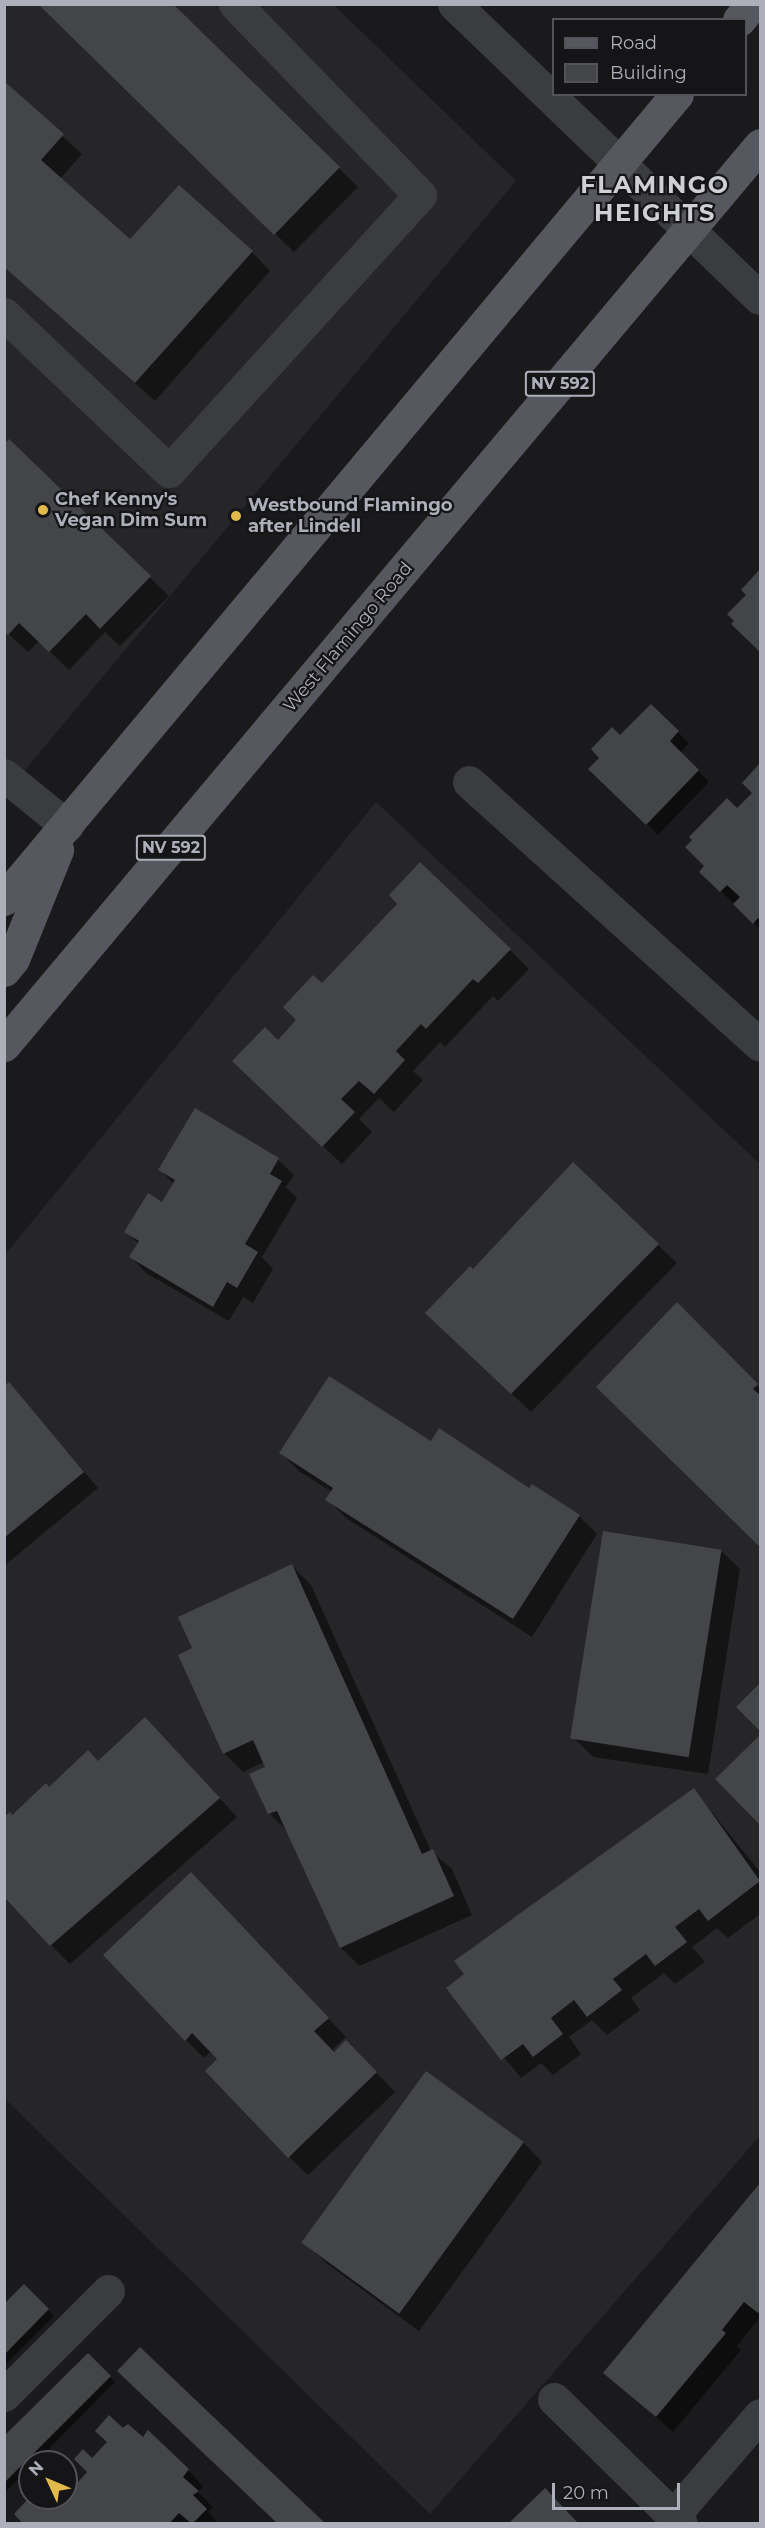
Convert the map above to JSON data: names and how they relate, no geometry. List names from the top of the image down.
{
  "streets": {
    "main road": ["NV 592", "West Flamingo Road"]
  },
  "districts": ["FLAMINGO HEIGHTS"],
  "places": ["Chef Kenny's Vegan Dim Sum", "Westbound Flamingo after Lindell"],
  "legend": ["Road", "Building"],
  "scale_bar": "20 m",
  "north": "top left"
}
